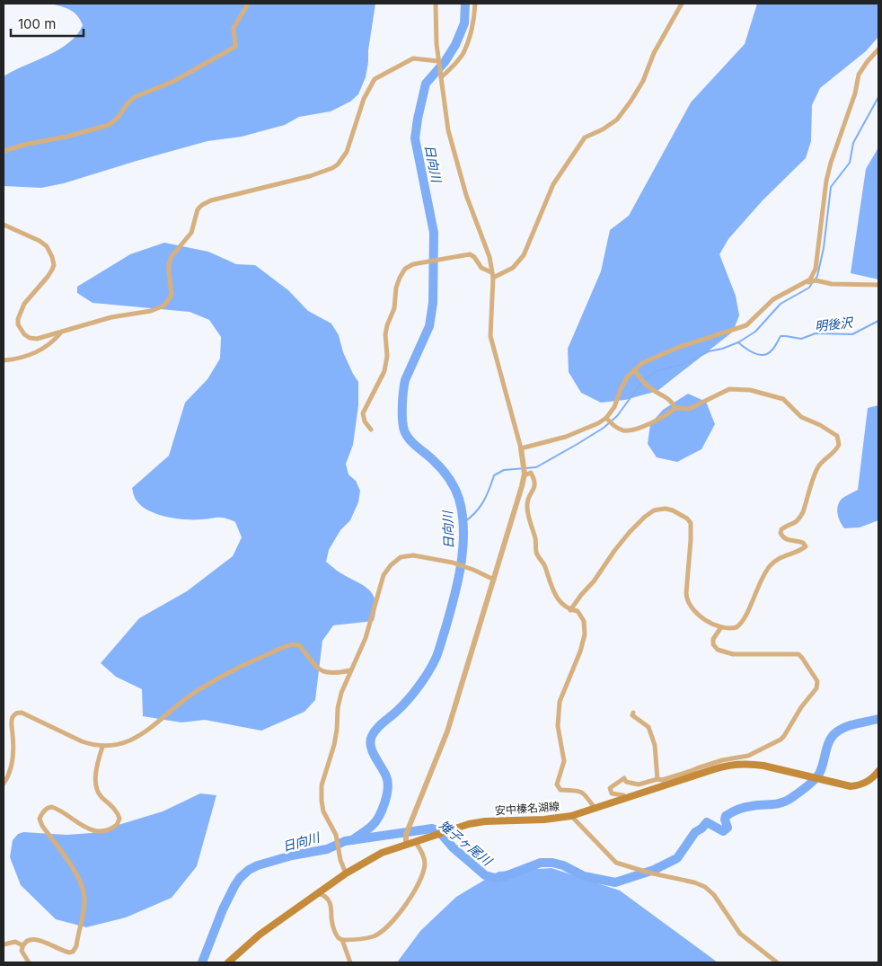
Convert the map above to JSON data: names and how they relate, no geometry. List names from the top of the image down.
{
  "streets": {
    "main road": ["安中榛名湖線"]
  },
  "water": ["日向川", "明後沢", "雉子ヶ尾川"],
  "scale_bar": "100 m"
}
